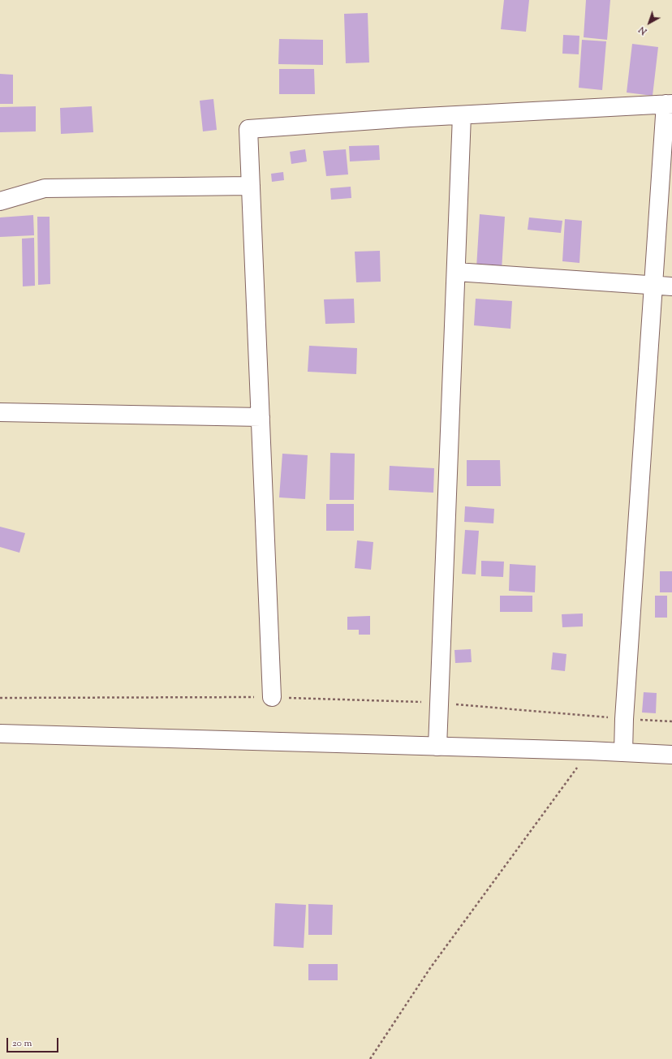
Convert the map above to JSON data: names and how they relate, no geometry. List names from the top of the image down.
{
  "scale_bar": "20 m",
  "north": "bottom left"
}
